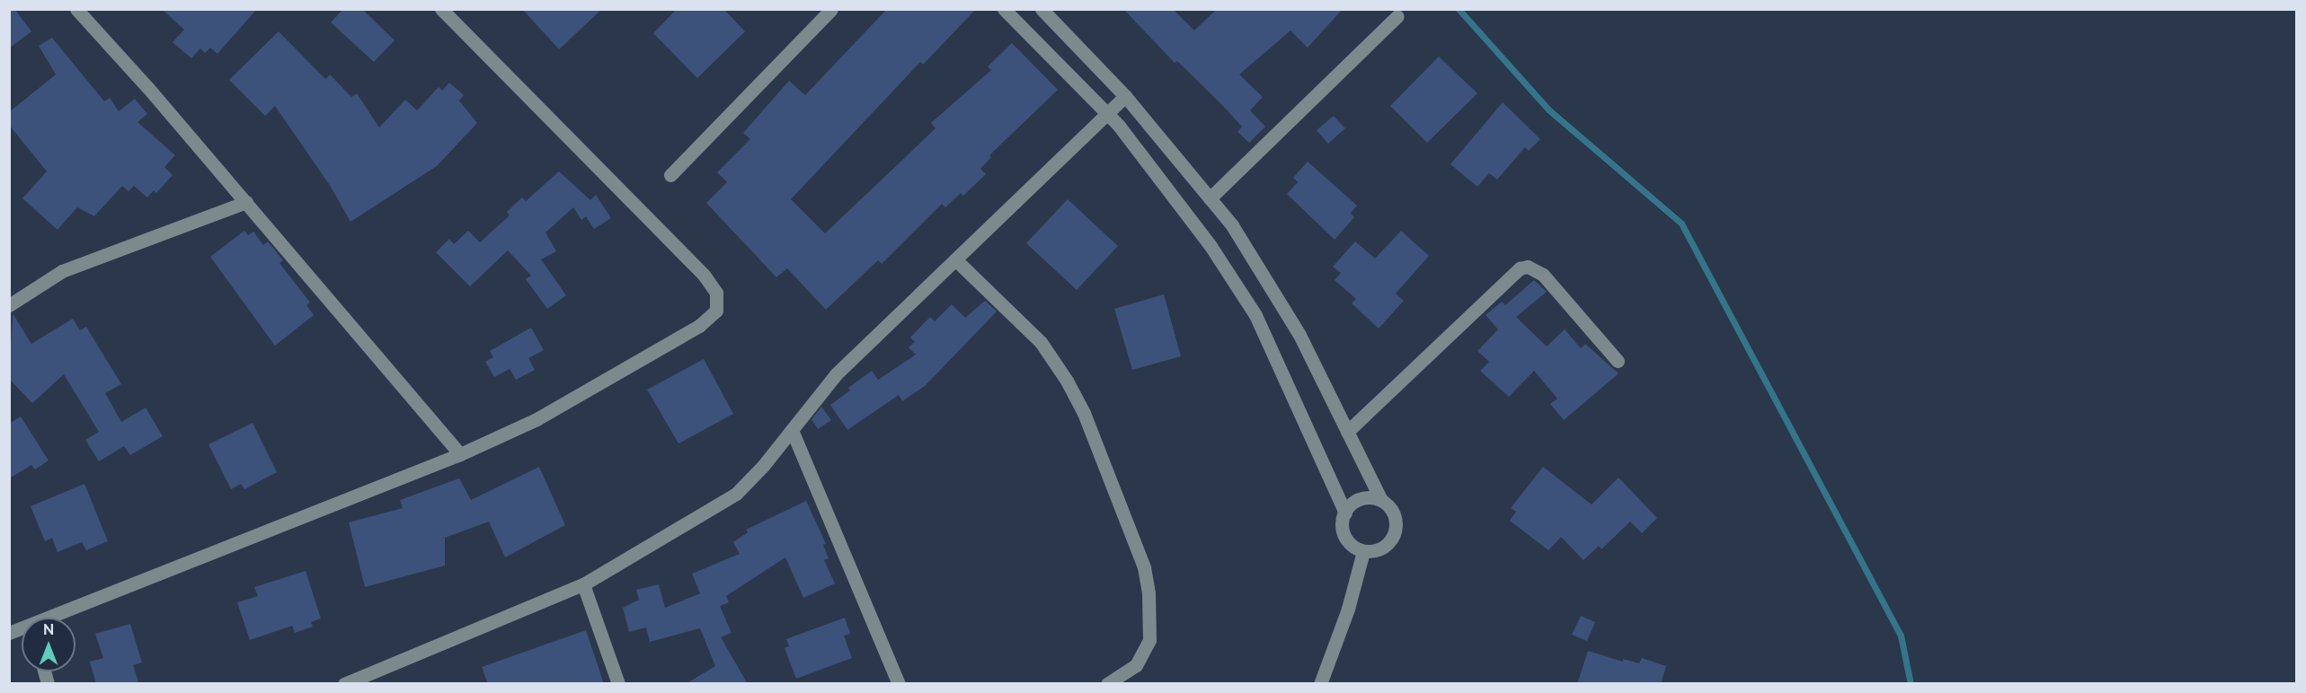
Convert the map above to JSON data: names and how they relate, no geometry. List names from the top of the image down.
{
  "north": "top"
}
